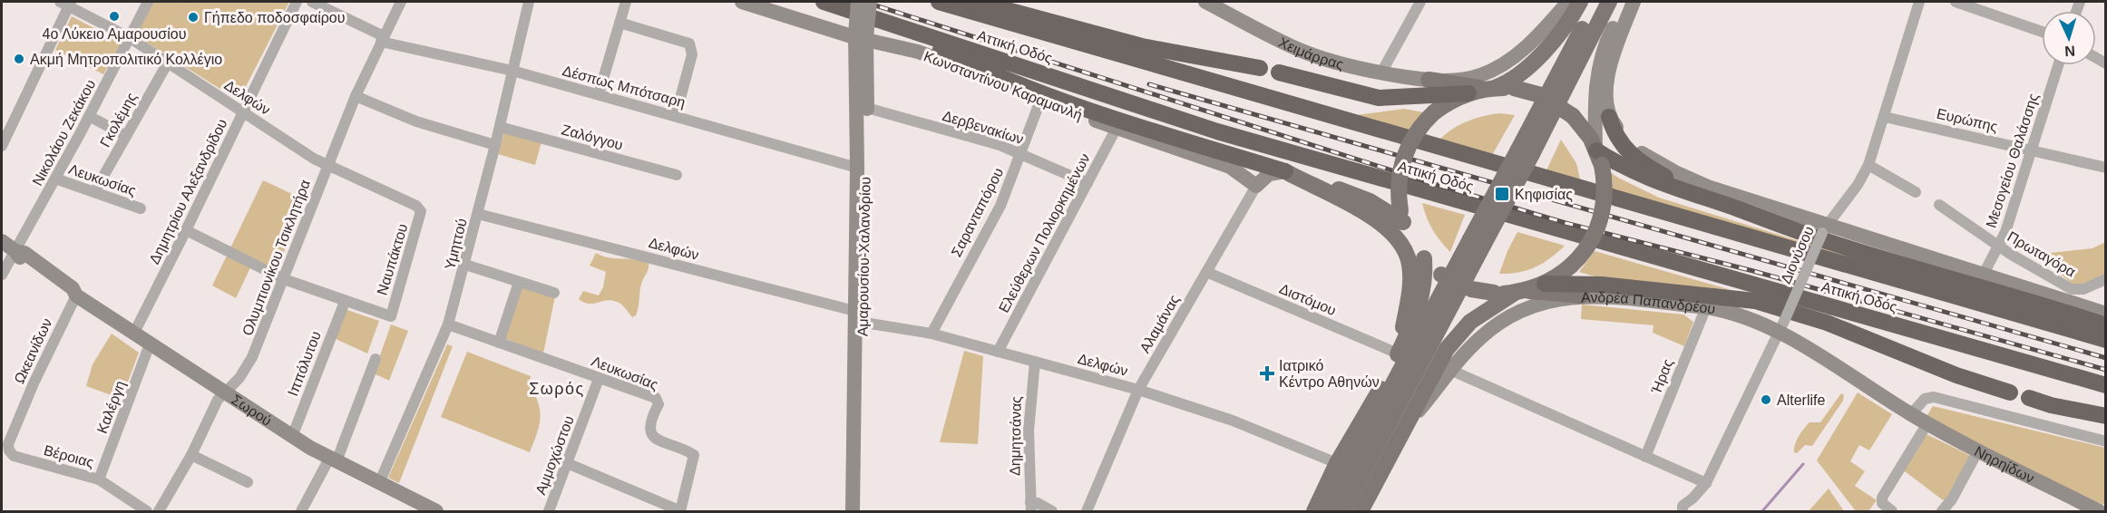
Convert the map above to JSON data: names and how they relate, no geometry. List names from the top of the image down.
{
  "streets": {
    "highway": ["Αττική Οδός"],
    "street": [
      "Χειμάρρας",
      "Κωνσταντίνου Καραμανλή",
      "Δέσπως Μπότσαρη",
      "Δελφών",
      "Γκολέμης",
      "Ευρώπης",
      "Δερβενακίων",
      "Νικολάου Ζεκάκου",
      "Ζαλόγγου",
      "Μεσογείου Θαλάσσης",
      "Λευκωσίας",
      "Δημητρίου Αλεξανδρίδου",
      "Σαρανταπόρου",
      "Ελεύθερων Πολιορκημένων",
      "Υμηττού",
      "Πρωταγόρα",
      "Διονύσου",
      "Αμαρουσίου-Χαλανδρίου",
      "Ολυμπιονίκου Τσικλητήρα",
      "Ναυπάκτου",
      "Διστόμου",
      "Ανδρέα Παπανδρέου",
      "Αλαμάνας",
      "Ωκεανίδων",
      "Ιππόλυτου",
      "Ήρας",
      "Καλέργη",
      "Σωρού",
      "Δημητσάνας",
      "Αμμοχώστου",
      "Βέροιας",
      "Νηρηίδων"
    ]
  },
  "crossings": [
    ["Κωνσταντίνου Καραμανλή", "Σαρανταπόρου"],
    ["Κωνσταντίνου Καραμανλή", "Ελεύθερων Πολιορκημένων"],
    ["Κωνσταντίνου Καραμανλή", "Αμαρουσίου-Χαλανδρίου"],
    ["Κωνσταντίνου Καραμανλή", "Αλαμάνας"],
    ["Δέσπως Μπότσαρη", "Υμηττού"],
    ["Δέσπως Μπότσαρη", "Αμαρουσίου-Χαλανδρίου"],
    ["Δέσπως Μπότσαρη", "Ολυμπιονίκου Τσικλητήρα"],
    ["Δελφών", "Γκολέμης"],
    ["Δελφών", "Νικολάου Ζεκάκου"],
    ["Δελφών", "Δημητρίου Αλεξανδρίδου"],
    ["Δελφών", "Σαρανταπόρου"],
    ["Δελφών", "Ελεύθερων Πολιορκημένων"],
    ["Δελφών", "Υμηττού"],
    ["Δελφών", "Αμαρουσίου-Χαλανδρίου"],
    ["Δελφών", "Ολυμπιονίκου Τσικλητήρα"],
    ["Δελφών", "Ναυπάκτου"],
    ["Δελφών", "Αλαμάνας"],
    ["Δελφών", "Δημητσάνας"],
    ["Γκολέμης", "Λευκωσίας"],
    ["Ευρώπης", "Μεσογείου Θαλάσσης"],
    ["Ευρώπης", "Διονύσου"],
    ["Δερβενακίων", "Σαρανταπόρου"],
    ["Δερβενακίων", "Ελεύθερων Πολιορκημένων"],
    ["Δερβενακίων", "Αμαρουσίου-Χαλανδρίου"],
    ["Νικολάου Ζεκάκου", "Λευκωσίας"],
    ["Νικολάου Ζεκάκου", "Σωρού"],
    ["Ζαλόγγου", "Υμηττού"],
    ["Μεσογείου Θαλάσσης", "Πρωταγόρα"],
    ["Λευκωσίας", "Υμηττού"],
    ["Λευκωσίας", "Αμμοχώστου"],
    ["Δημητρίου Αλεξανδρίδου", "Σωρού"],
    ["Υμηττού", "Σωρού"],
    ["Διονύσου", "Ανδρέα Παπανδρέου"],
    ["Ολυμπιονίκου Τσικλητήρα", "Σωρού"],
    ["Ναυπάκτου", "Ιππόλυτου"],
    ["Διστόμου", "Αλαμάνας"],
    ["Ανδρέα Παπανδρέου", "Ήρας"],
    ["Ανδρέα Παπανδρέου", "Νηρηίδων"],
    ["Ωκεανίδων", "Σωρού"],
    ["Ωκεανίδων", "Βέροιας"],
    ["Ιππόλυτου", "Σωρού"],
    ["Καλέργη", "Σωρού"],
    ["Καλέργη", "Βέροιας"]
  ],
  "districts": ["Σωρός"],
  "places": {
    "other": [
      "4ο Λύκειο Αμαρουσίου",
      "Γήπεδο ποδοσφαίρου",
      "Ακμή Μητροπολιτικό Κολλέγιο",
      "Alterlife"
    ],
    "transit": ["Κηφισίας"],
    "health": ["Ιατρικό Κέντρο Αθηνών"]
  },
  "north": "bottom"
}
